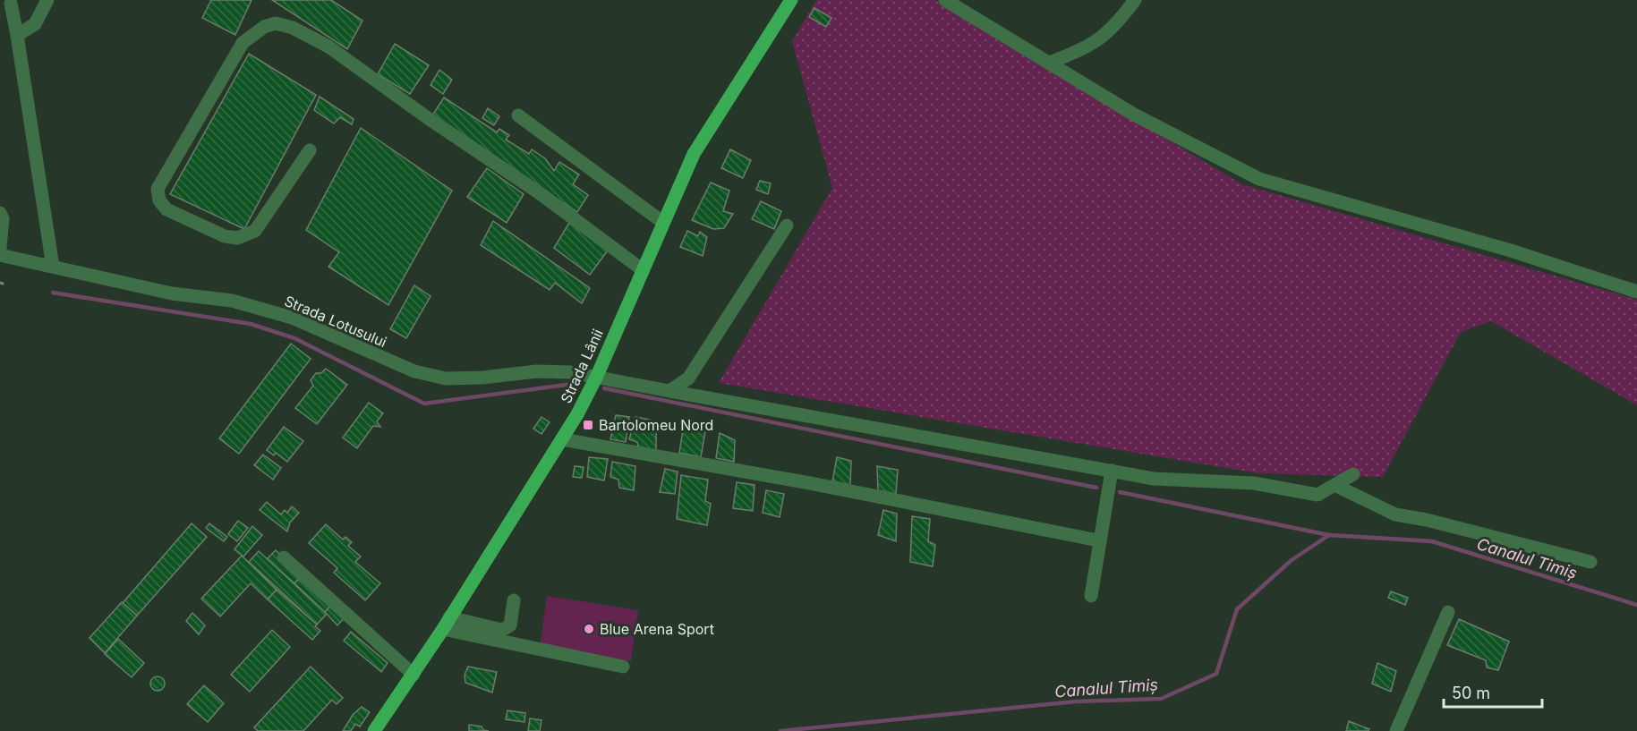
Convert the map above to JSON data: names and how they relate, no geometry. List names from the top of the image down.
{
  "streets": {
    "main road": ["Strada Lânii"],
    "street": ["Strada Lotusului"]
  },
  "crossings": [
    ["Strada Lotusului", "Strada Lânii"]
  ],
  "water": ["Canalul Timiș"],
  "places": {
    "transit": ["Bartolomeu Nord"],
    "other": ["Blue Arena Sport"]
  },
  "scale_bar": "50 m"
}
